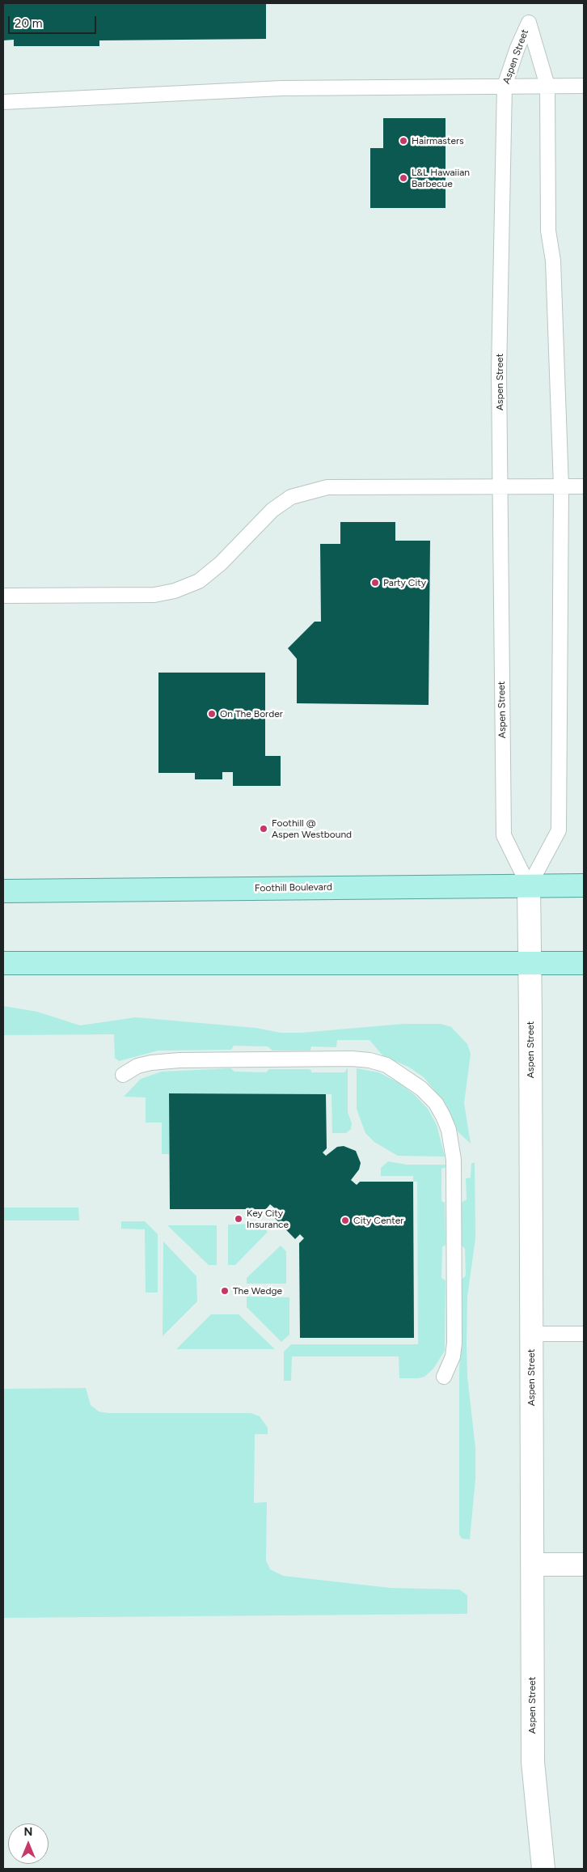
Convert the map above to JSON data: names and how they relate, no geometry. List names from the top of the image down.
{
  "streets": {
    "main road": ["Foothill Boulevard"],
    "street": ["Aspen Street"]
  },
  "crossings": [
    ["Aspen Street", "Foothill Boulevard"]
  ],
  "places": [
    "Hairmasters",
    "L&L Hawaiian Barbecue",
    "Party City",
    "On The Border",
    "Foothill @ Aspen Westbound",
    "Key City Insurance",
    "City Center",
    "The Wedge"
  ],
  "scale_bar": "20 m",
  "north": "top"
}
